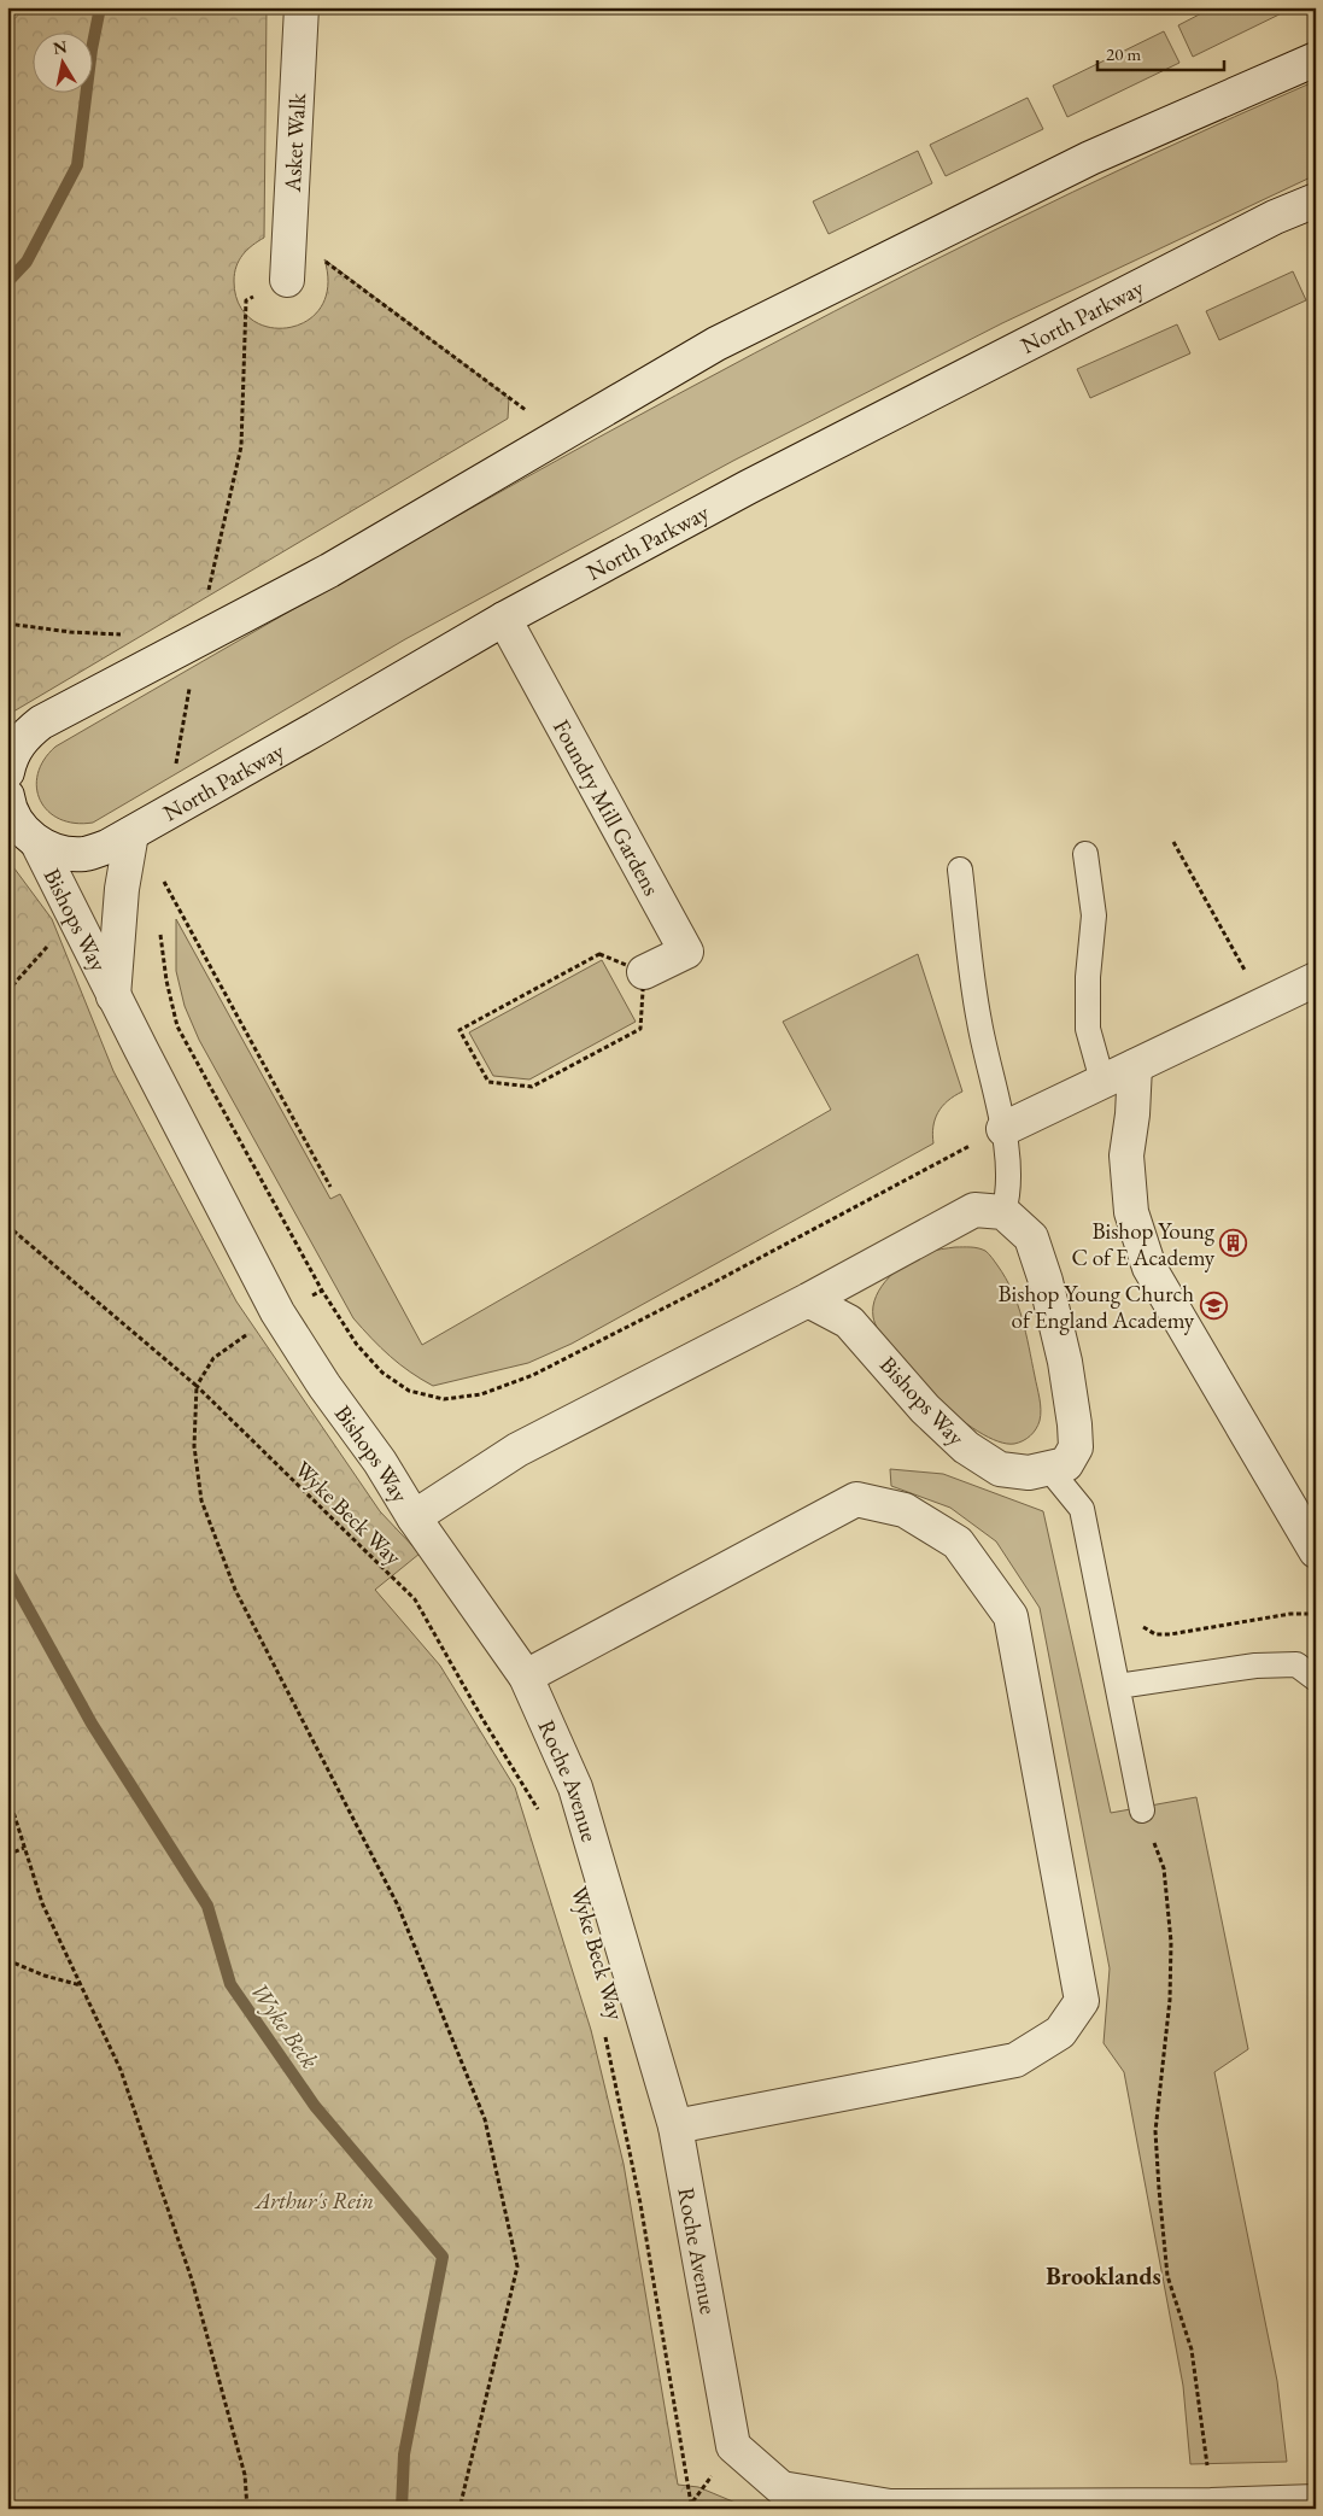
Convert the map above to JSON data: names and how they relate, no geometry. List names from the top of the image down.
{
  "streets": {
    "street": [
      "Asket Walk",
      "North Parkway",
      "Foundry Mill Gardens",
      "Bishops Way",
      "Roche Avenue"
    ],
    "path": ["Wyke Beck Way"]
  },
  "crossings": [
    ["North Parkway", "Foundry Mill Gardens"],
    ["North Parkway", "Bishops Way"],
    ["Bishops Way", "Roche Avenue"]
  ],
  "districts": ["Brooklands"],
  "water": ["Wyke Beck"],
  "parks": ["Arthur's Rein"],
  "places": {
    "building": ["Bishop Young C of E Academy"],
    "school or university": ["Bishop Young Church of England Academy"]
  },
  "scale_bar": "20 m",
  "north": "top"
}
